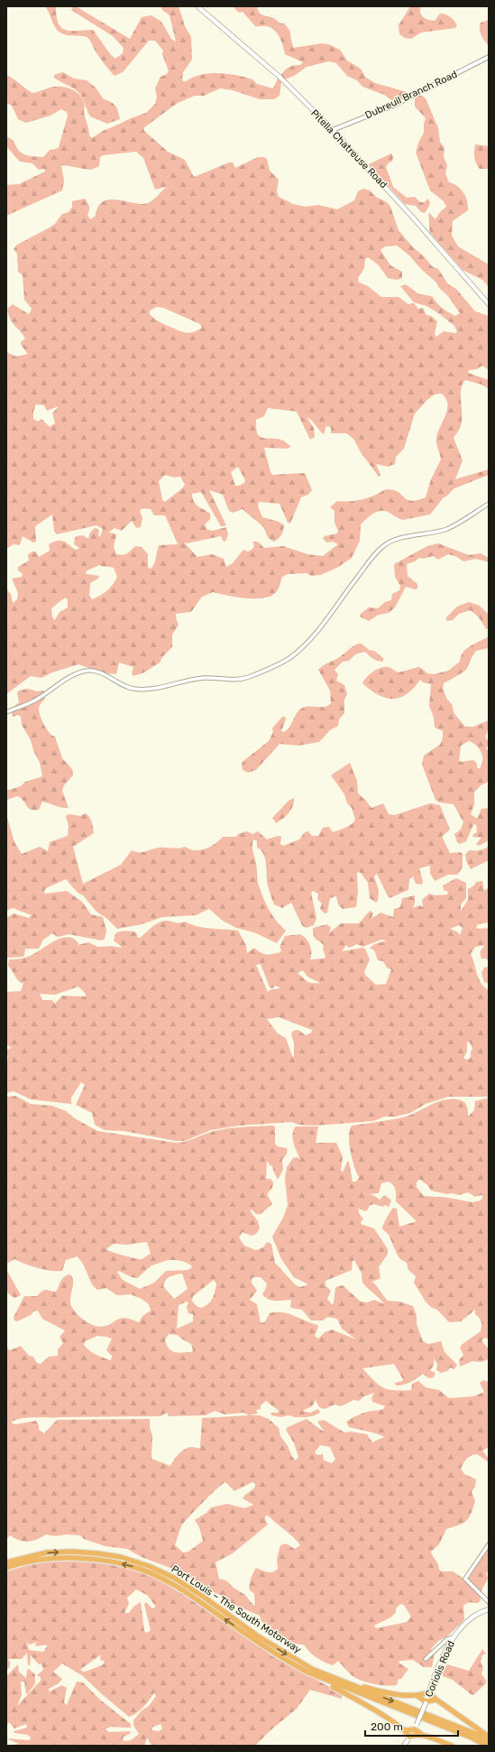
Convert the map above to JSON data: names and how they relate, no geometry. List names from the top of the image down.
{
  "streets": {
    "highway": ["Port Louis – The South Motorway"],
    "main road": ["Pitella Chatreuse Road", "Coriolis Road"],
    "street": ["Dubreuil Branch Road"]
  },
  "crossings": [
    ["Dubreuil Branch Road", "Pitella Chatreuse Road"]
  ],
  "scale_bar": "200 m"
}
